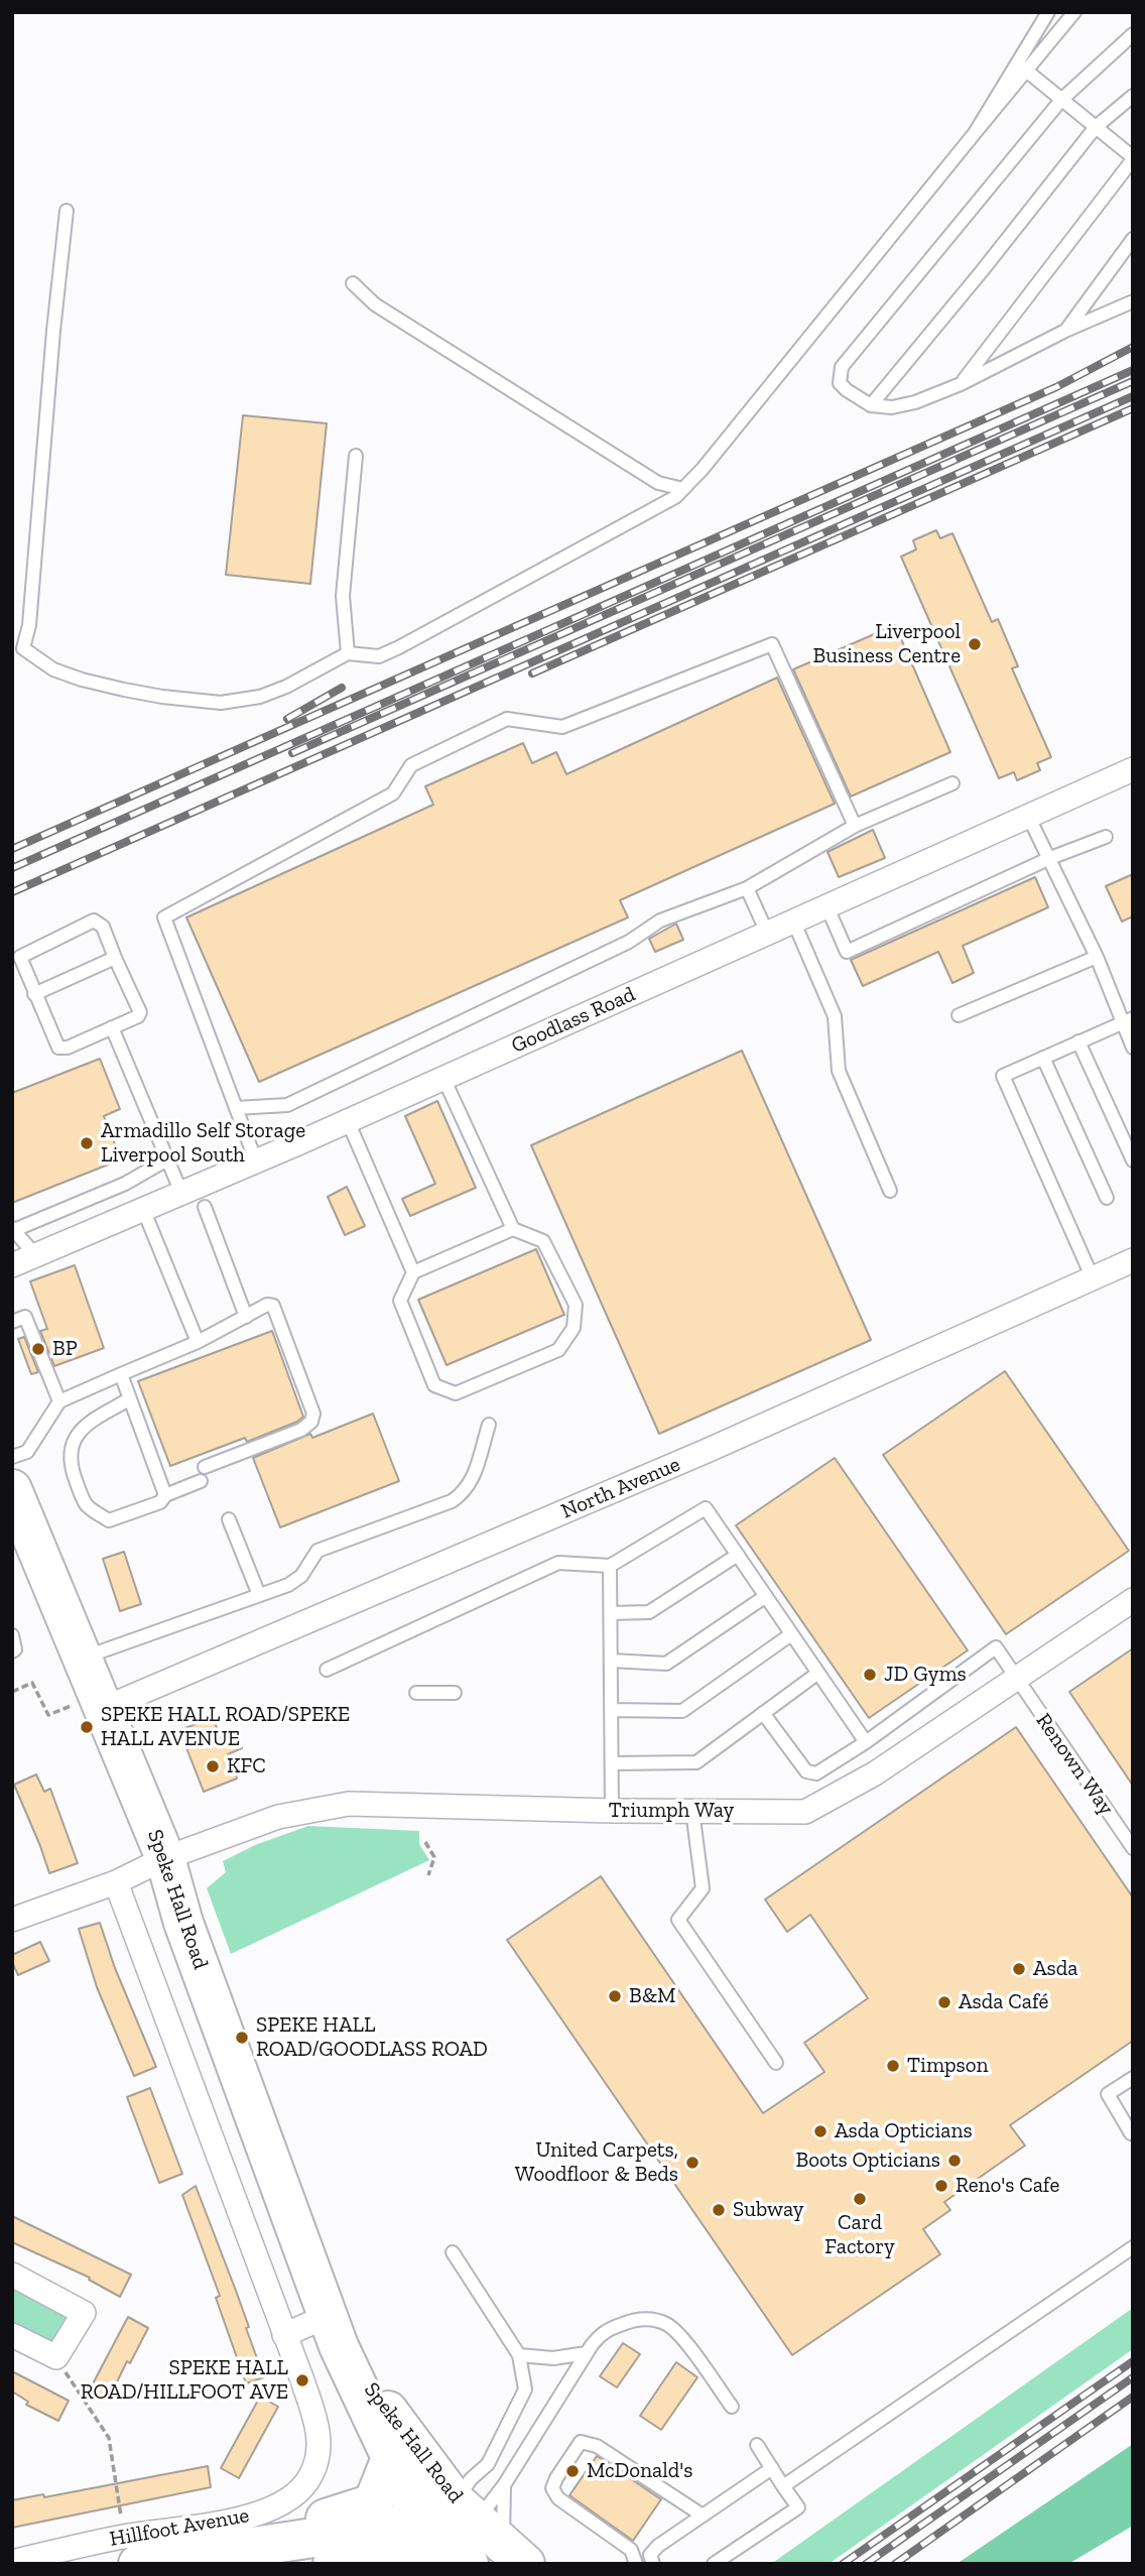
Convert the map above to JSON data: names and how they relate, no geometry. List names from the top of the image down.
{
  "streets": {
    "highway": ["Speke Hall Road", "Hillfoot Avenue"],
    "street": ["Goodlass Road", "North Avenue", "Triumph Way"],
    "lane": ["Renown Way"]
  },
  "crossings": [
    ["North Avenue", "Speke Hall Road"],
    ["Renown Way", "Triumph Way"],
    ["Triumph Way", "Speke Hall Road"],
    ["Speke Hall Road", "Hillfoot Avenue"]
  ],
  "places": [
    "Liverpool Business Centre",
    "Armadillo Self Storage Liverpool South",
    "BP",
    "JD Gyms",
    "SPEKE HALL ROAD/SPEKE HALL AVENUE",
    "KFC",
    "Asda",
    "B&M",
    "Asda Café",
    "SPEKE HALL ROAD/GOODLASS ROAD",
    "Timpson",
    "Asda Opticians",
    "Boots Opticians",
    "United Carpets, Woodfloor & Beds",
    "Reno's Cafe",
    "Card Factory",
    "Subway",
    "SPEKE HALL ROAD/HILLFOOT AVE",
    "McDonald's"
  ]
}
